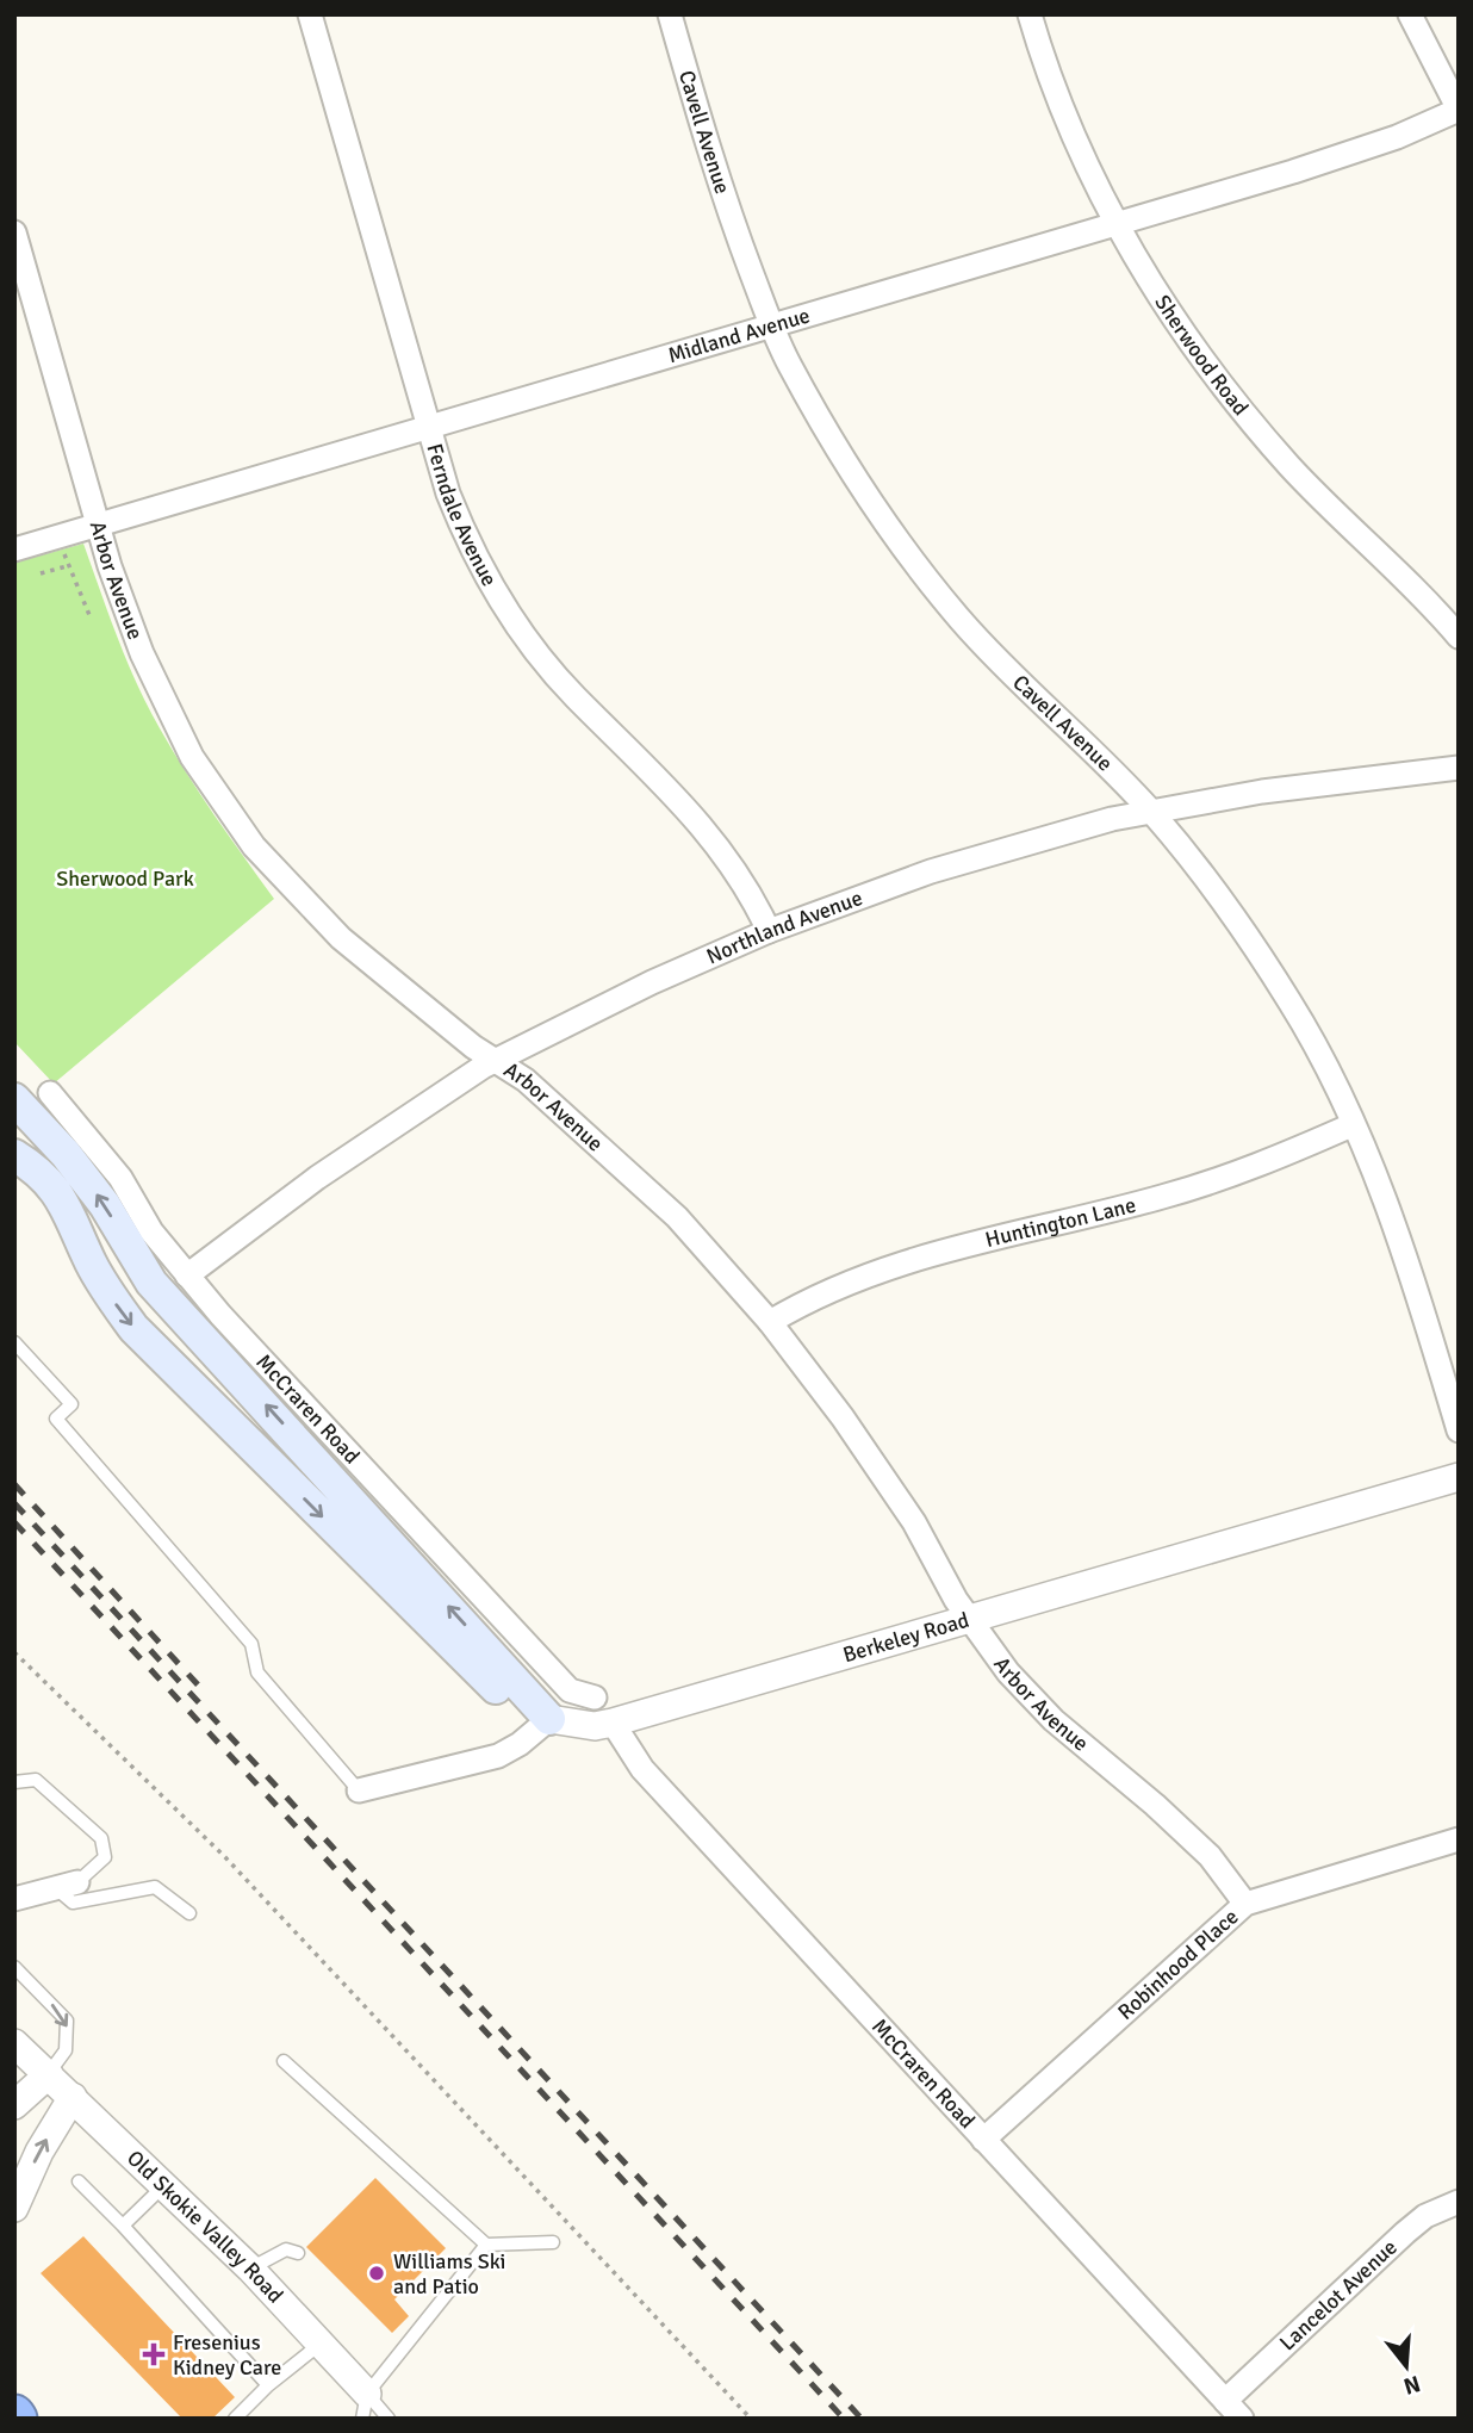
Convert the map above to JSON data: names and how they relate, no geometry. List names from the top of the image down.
{
  "streets": {
    "street": [
      "Cavell Avenue",
      "Midland Avenue",
      "Sherwood Road",
      "Ferndale Avenue",
      "Arbor Avenue",
      "Northland Avenue",
      "Huntington Lane",
      "McCraren Road",
      "Berkeley Road",
      "Robinhood Place",
      "Old Skokie Valley Road",
      "Lancelot Avenue"
    ]
  },
  "crossings": [
    ["Cavell Avenue", "Midland Avenue"],
    ["Cavell Avenue", "Northland Avenue"],
    ["Cavell Avenue", "Huntington Lane"],
    ["Midland Avenue", "Sherwood Road"],
    ["Midland Avenue", "Ferndale Avenue"],
    ["Midland Avenue", "Arbor Avenue"],
    ["Ferndale Avenue", "Northland Avenue"],
    ["Arbor Avenue", "Northland Avenue"],
    ["Arbor Avenue", "Huntington Lane"],
    ["Arbor Avenue", "Berkeley Road"],
    ["Arbor Avenue", "Robinhood Place"],
    ["Northland Avenue", "McCraren Road"],
    ["McCraren Road", "Berkeley Road"],
    ["McCraren Road", "Robinhood Place"],
    ["McCraren Road", "Lancelot Avenue"]
  ],
  "parks": ["Sherwood Park"],
  "places": {
    "other": ["Williams Ski and Patio"],
    "health": ["Fresenius Kidney Care"]
  },
  "north": "bottom"
}
